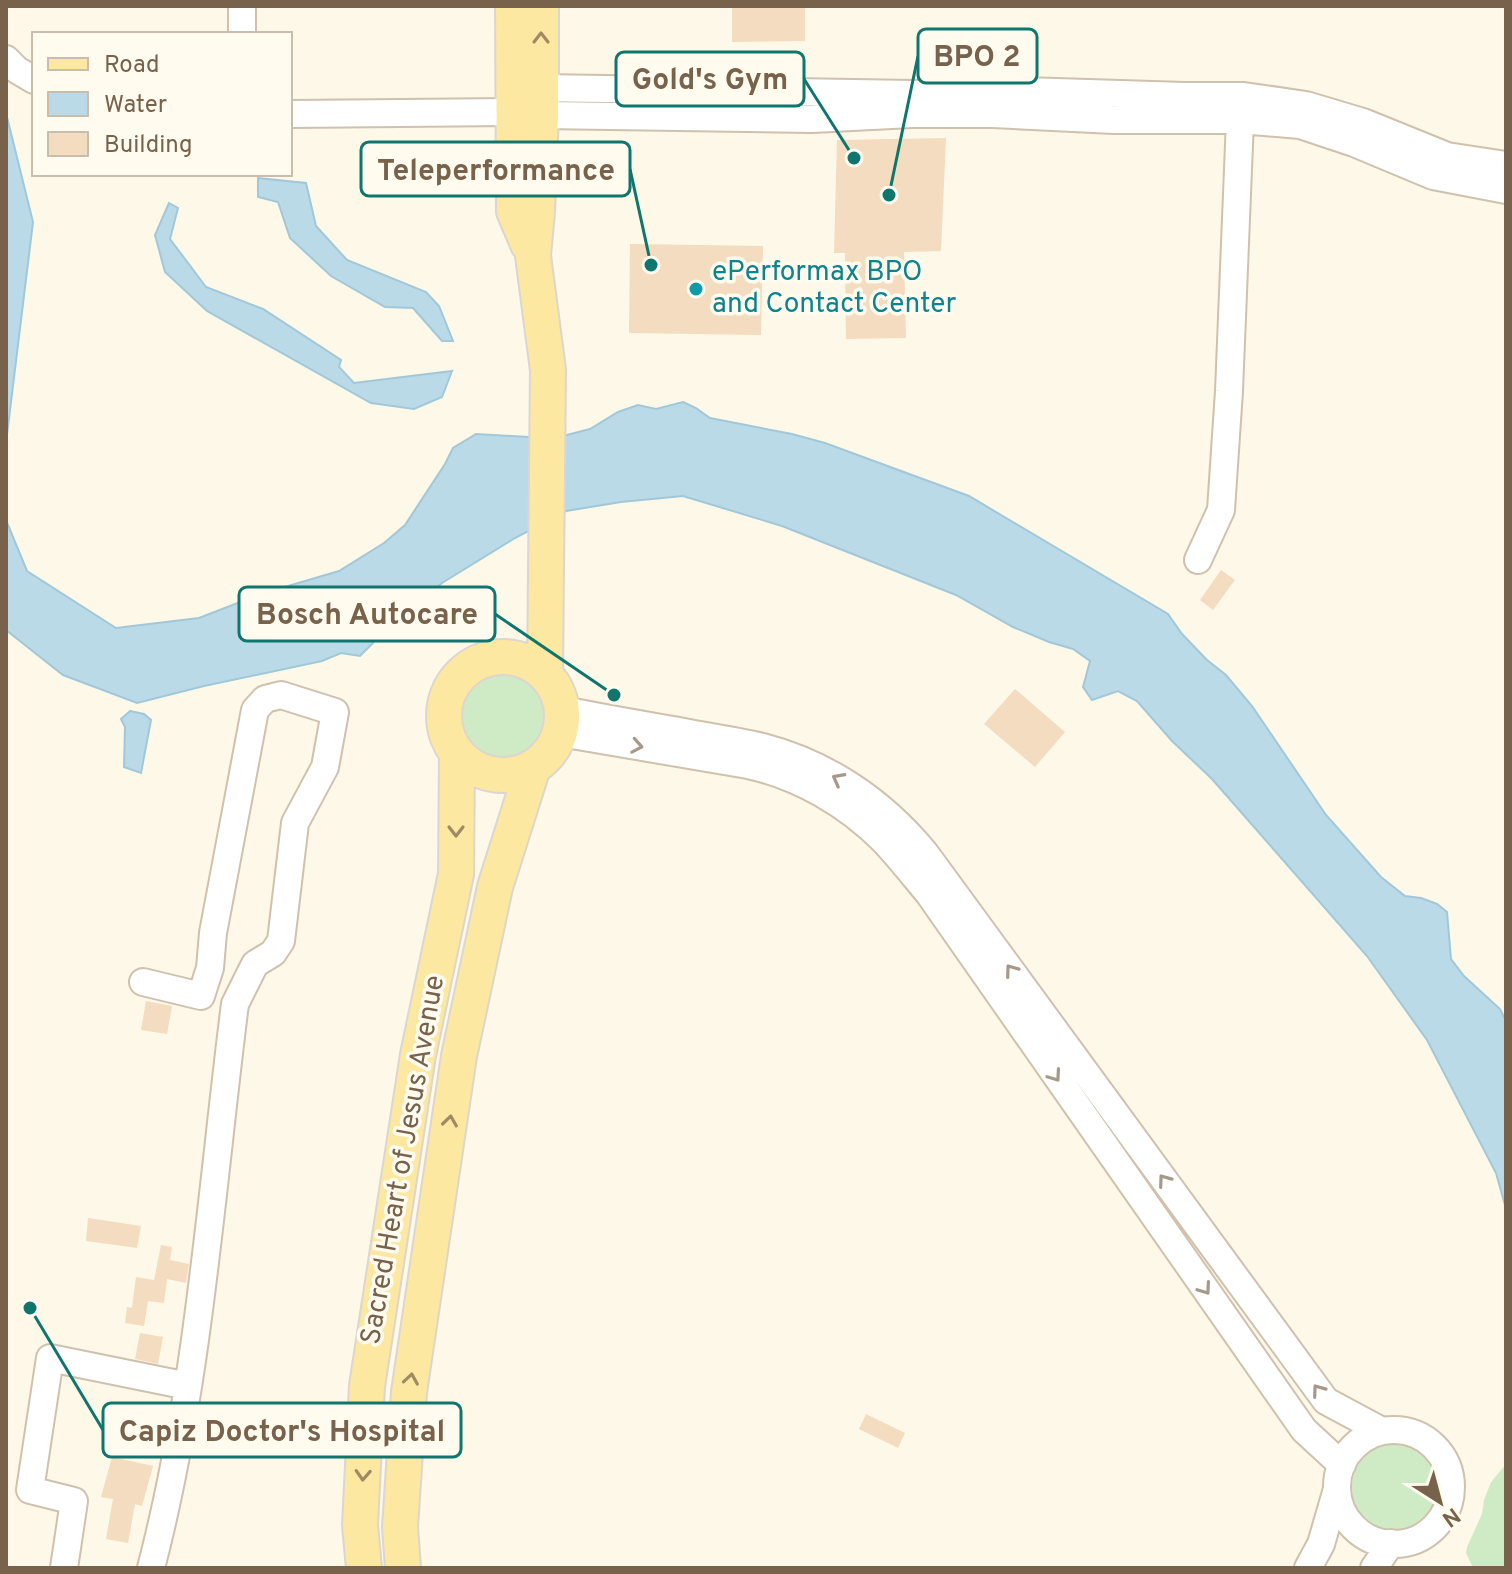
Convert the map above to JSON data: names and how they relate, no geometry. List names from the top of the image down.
{
  "streets": {
    "main road": ["Sacred Heart of Jesus Avenue"]
  },
  "places": [
    "Gold's Gym",
    "BPO 2",
    "Teleperformance",
    "ePerformax BPO and Contact Center",
    "Bosch Autocare",
    "Capiz Doctor's Hospital"
  ],
  "legend": ["Road", "Water", "Building"],
  "north": "bottom right"
}
